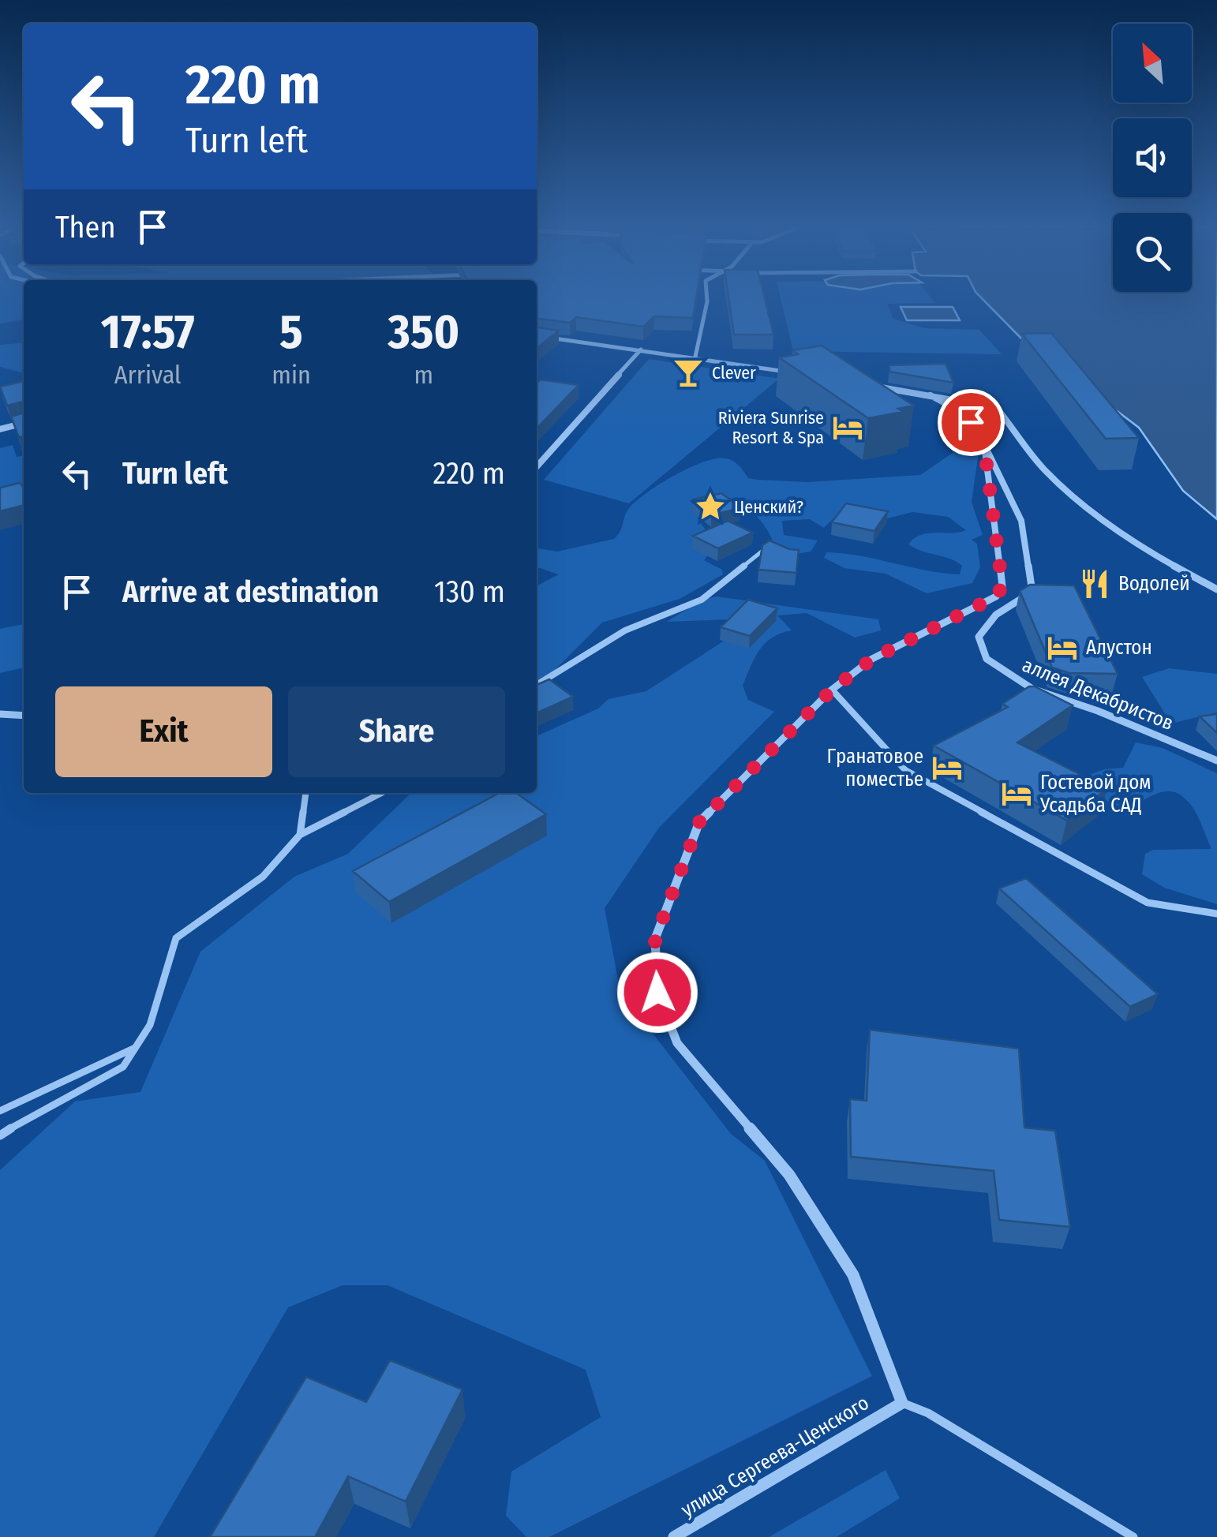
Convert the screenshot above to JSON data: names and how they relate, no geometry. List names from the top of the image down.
{
  "streets": {
    "street": ["аллея Декабристов", "улица Сергеева-Ценского"]
  },
  "places": {
    "bar": ["Clever"],
    "hotel": [
      "Riviera Sunrise Resort & Spa",
      "Алустон",
      "Гранатовое поместье",
      "Гостевой дом Усадьба САД"
    ],
    "place": ["Ценский?"],
    "restaurant": ["Водолей"]
  },
  "north": "top left",
  "page": {
    "turn": ["220 m", "Turn left"],
    "then": "Then",
    "eta": [
      "17:57",
      "Arrival",
      "5",
      "min",
      "350",
      "m"
    ],
    "list": [
      {
        "name": "Turn left",
        "value": "220 m"
      },
      {
        "name": "Arrive at destination",
        "value": "130 m"
      }
    ],
    "buttons": ["Exit", "Share"]
  }
}
